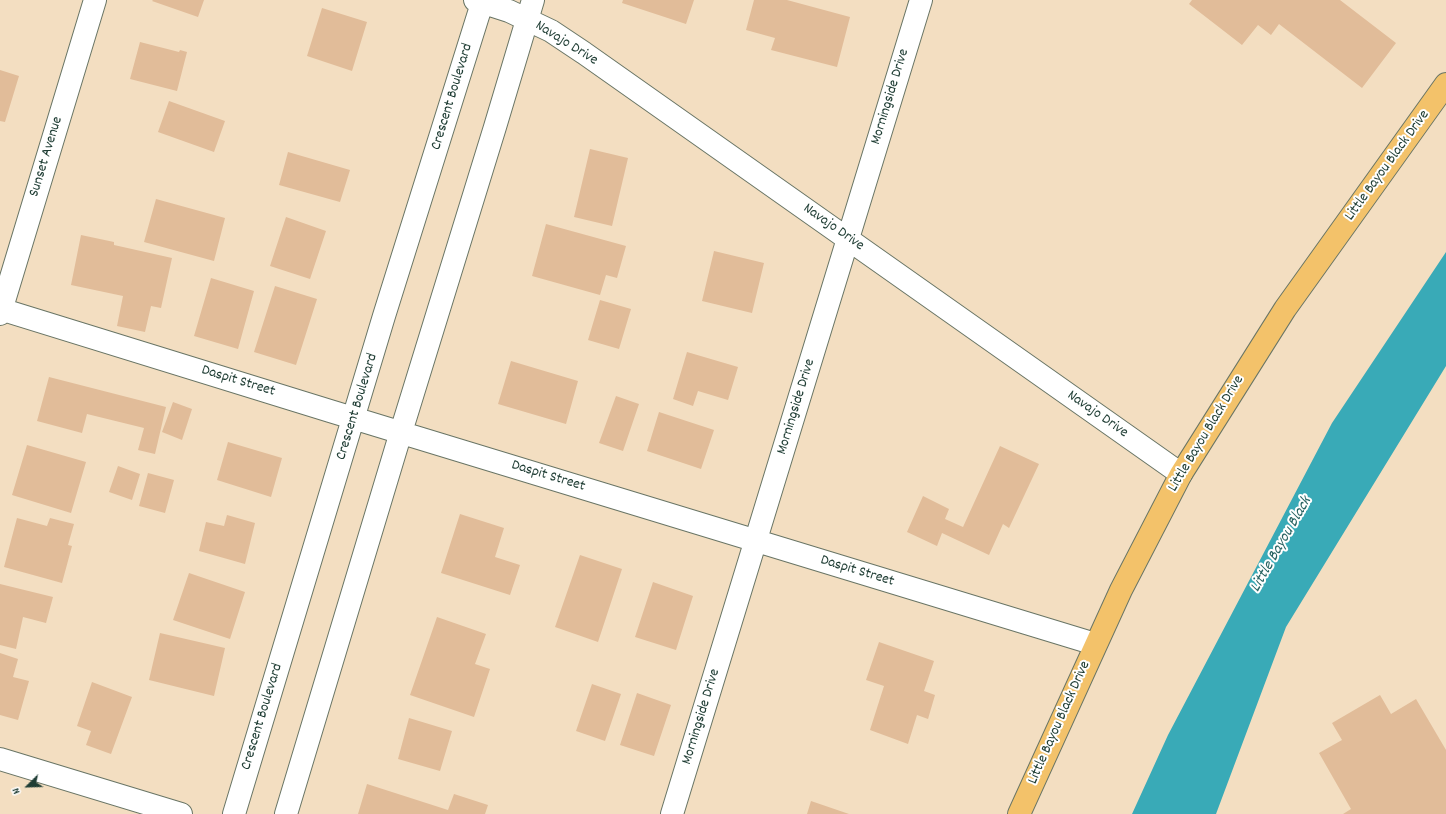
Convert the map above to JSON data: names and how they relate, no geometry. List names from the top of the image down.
{
  "streets": {
    "main road": ["Little Bayou Black Drive"],
    "street": [
      "Navajo Drive",
      "Crescent Boulevard",
      "Morningside Drive",
      "Sunset Avenue",
      "Daspit Street"
    ]
  },
  "crossings": [
    ["Navajo Drive", "Crescent Boulevard"],
    ["Navajo Drive", "Morningside Drive"],
    ["Navajo Drive", "Little Bayou Black Drive"],
    ["Crescent Boulevard", "Daspit Street"],
    ["Morningside Drive", "Daspit Street"],
    ["Sunset Avenue", "Daspit Street"],
    ["Little Bayou Black Drive", "Daspit Street"]
  ],
  "water": ["Little Bayou Black"],
  "north": "bottom left"
}
